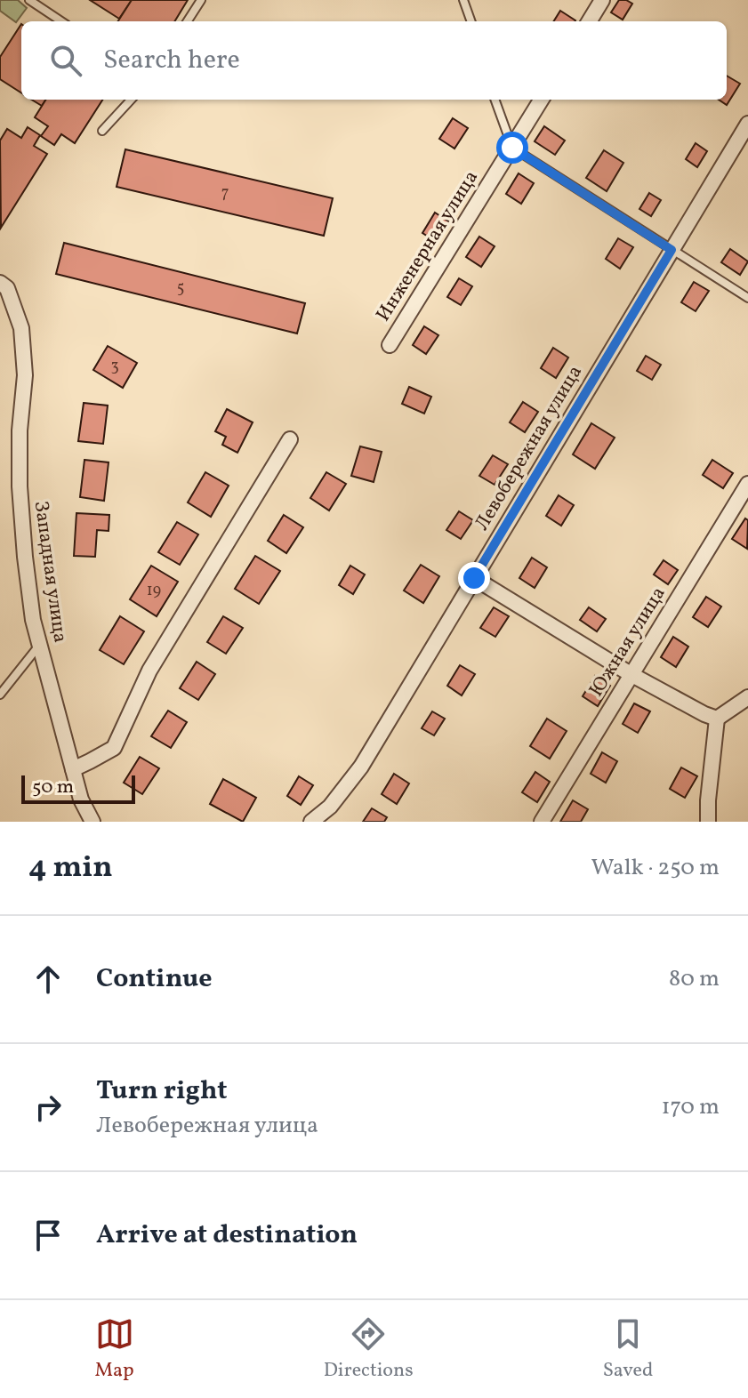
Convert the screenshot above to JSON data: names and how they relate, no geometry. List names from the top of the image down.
{
  "streets": {
    "street": [
      "Инженерная улица",
      "Левобережная улица",
      "Западная улица",
      "Южная улица"
    ]
  },
  "house_numbers": [
    "7",
    "5",
    "3",
    "19"
  ],
  "scale_bar": "50 m",
  "page": {
    "search": "Search here",
    "scale": "50 m",
    "heading": ["4 min", "Walk · 250 m"],
    "list": [
      ["Continue", "80 m"],
      ["Turn right", "Левобережная улица", "170 m"],
      "Arrive at destination"
    ],
    "nav": ["Map", "Directions", "Saved"]
  }
}
